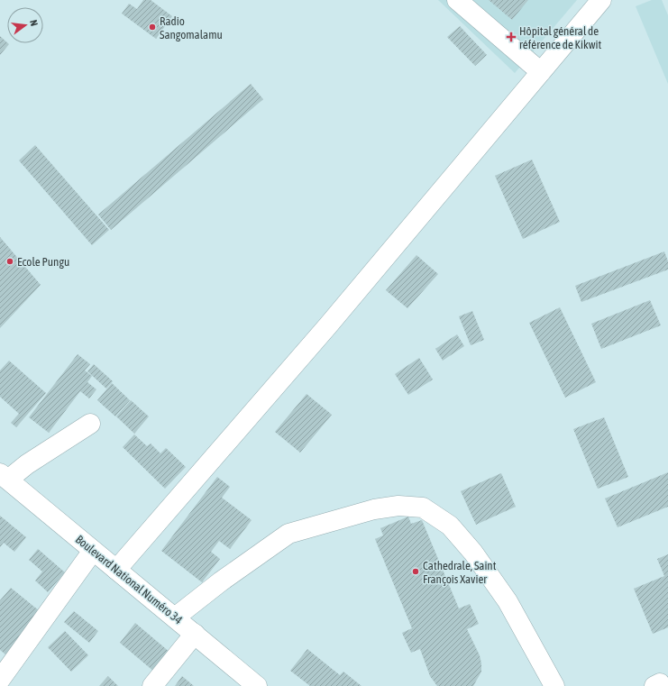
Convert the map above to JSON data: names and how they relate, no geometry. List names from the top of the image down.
{
  "streets": {
    "street": ["Boulevard National Numéro 34"]
  },
  "places": {
    "other": ["Radio Sangomalamu", "Ecole Pungu", "Cathedrale, Saint François Xavier"],
    "health": ["Hôpital général de référence de Kikwit"]
  },
  "north": "right"
}
